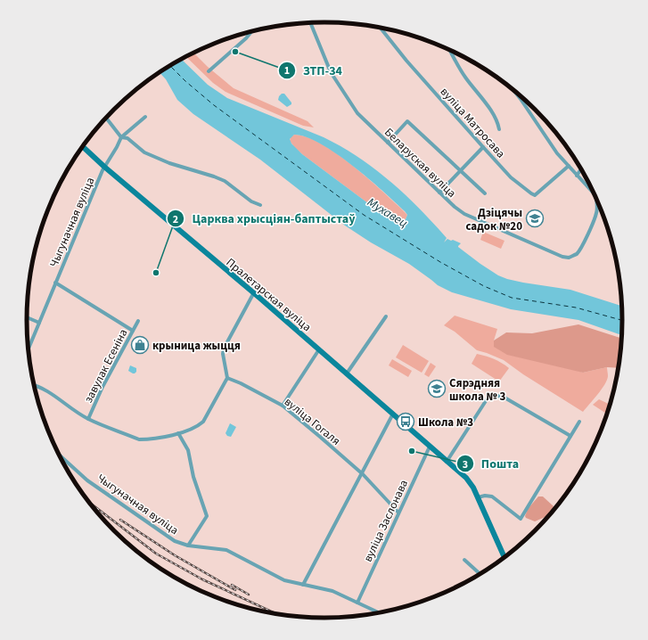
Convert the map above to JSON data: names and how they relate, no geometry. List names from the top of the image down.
{
  "streets": {
    "main road": ["Пралетарская вуліца"],
    "street": [
      "вуліца Матросава",
      "Беларуская вуліца",
      "Чыгуначная вуліца",
      "завулак Есеніна",
      "вуліца Гогаля",
      "вуліца Заслонава"
    ]
  },
  "crossings": [
    ["Чыгуначная вуліца", "Пралетарская вуліца"],
    ["Чыгуначная вуліца", "вуліца Заслонава"],
    ["Пралетарская вуліца", "вуліца Заслонава"],
    ["вуліца Гогаля", "вуліца Заслонава"]
  ],
  "water": ["Мухавец"],
  "places": {
    "other": ["ЗТП-34", "Царква хрысціян-баптыстаў", "Пошта"],
    "school or university": ["Дзіцячы садок №20", "Сярэдняя школа № 3"],
    "shop": ["крыница жыцця"],
    "bus stop": ["Школа №3"]
  }
}
